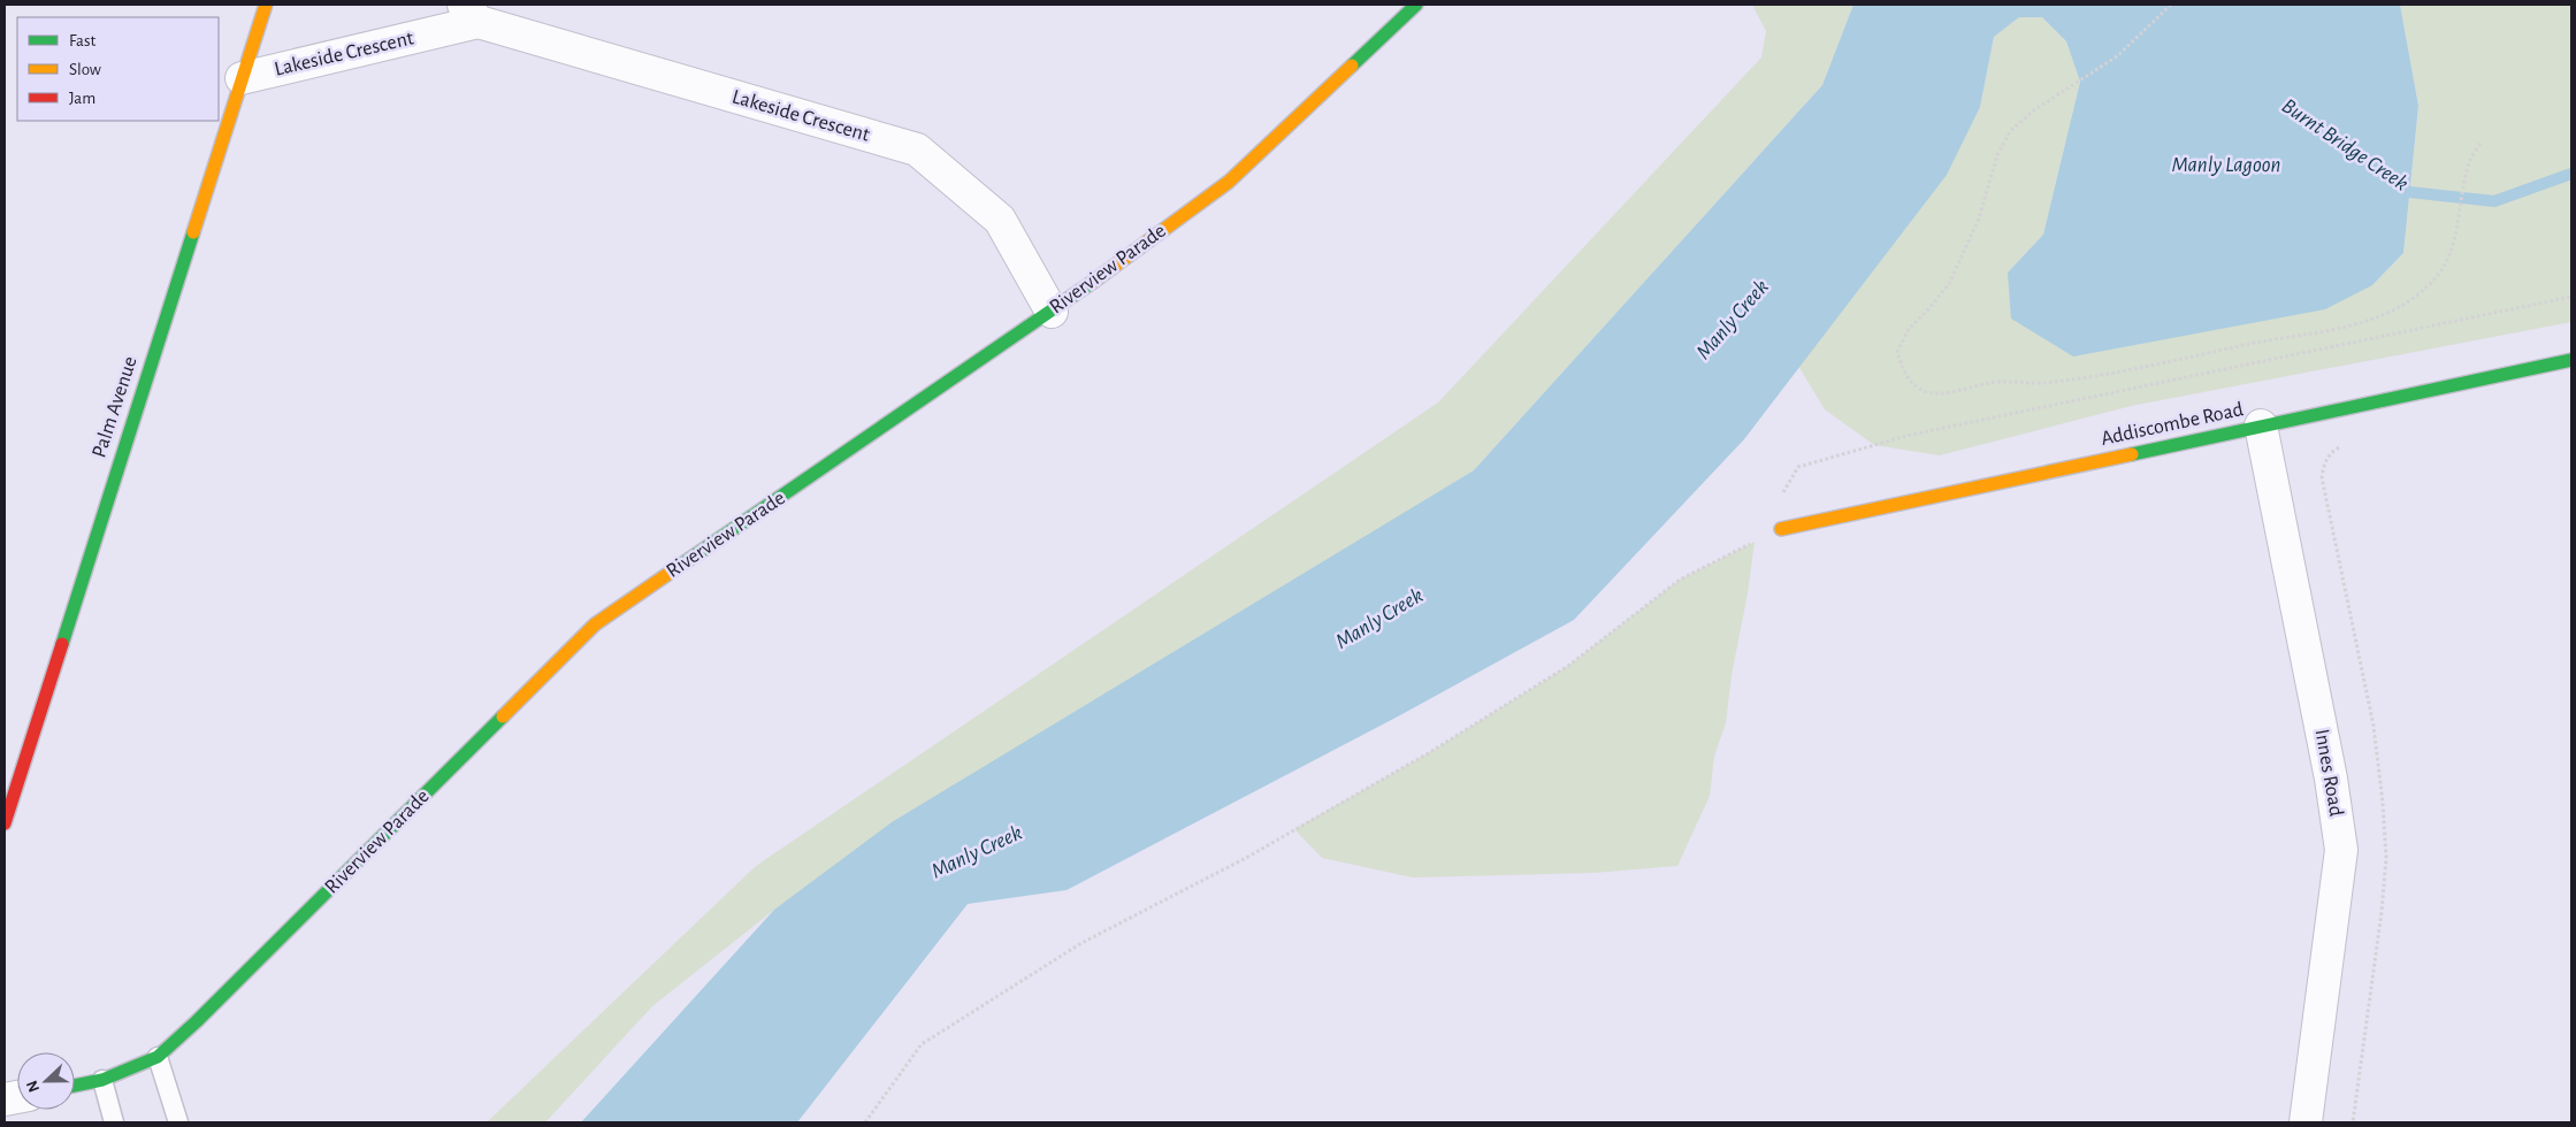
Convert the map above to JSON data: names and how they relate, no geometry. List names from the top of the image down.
{
  "streets": {
    "street": [
      "Lakeside Crescent",
      "Riverview Parade",
      "Palm Avenue",
      "Addiscombe Road",
      "Innes Road"
    ]
  },
  "crossings": [
    ["Lakeside Crescent", "Riverview Parade"],
    ["Lakeside Crescent", "Palm Avenue"],
    ["Addiscombe Road", "Innes Road"]
  ],
  "water": ["Burnt Bridge Creek", "Manly Lagoon", "Manly Creek"],
  "legend": ["Fast", "Slow", "Jam"],
  "north": "left"
}
